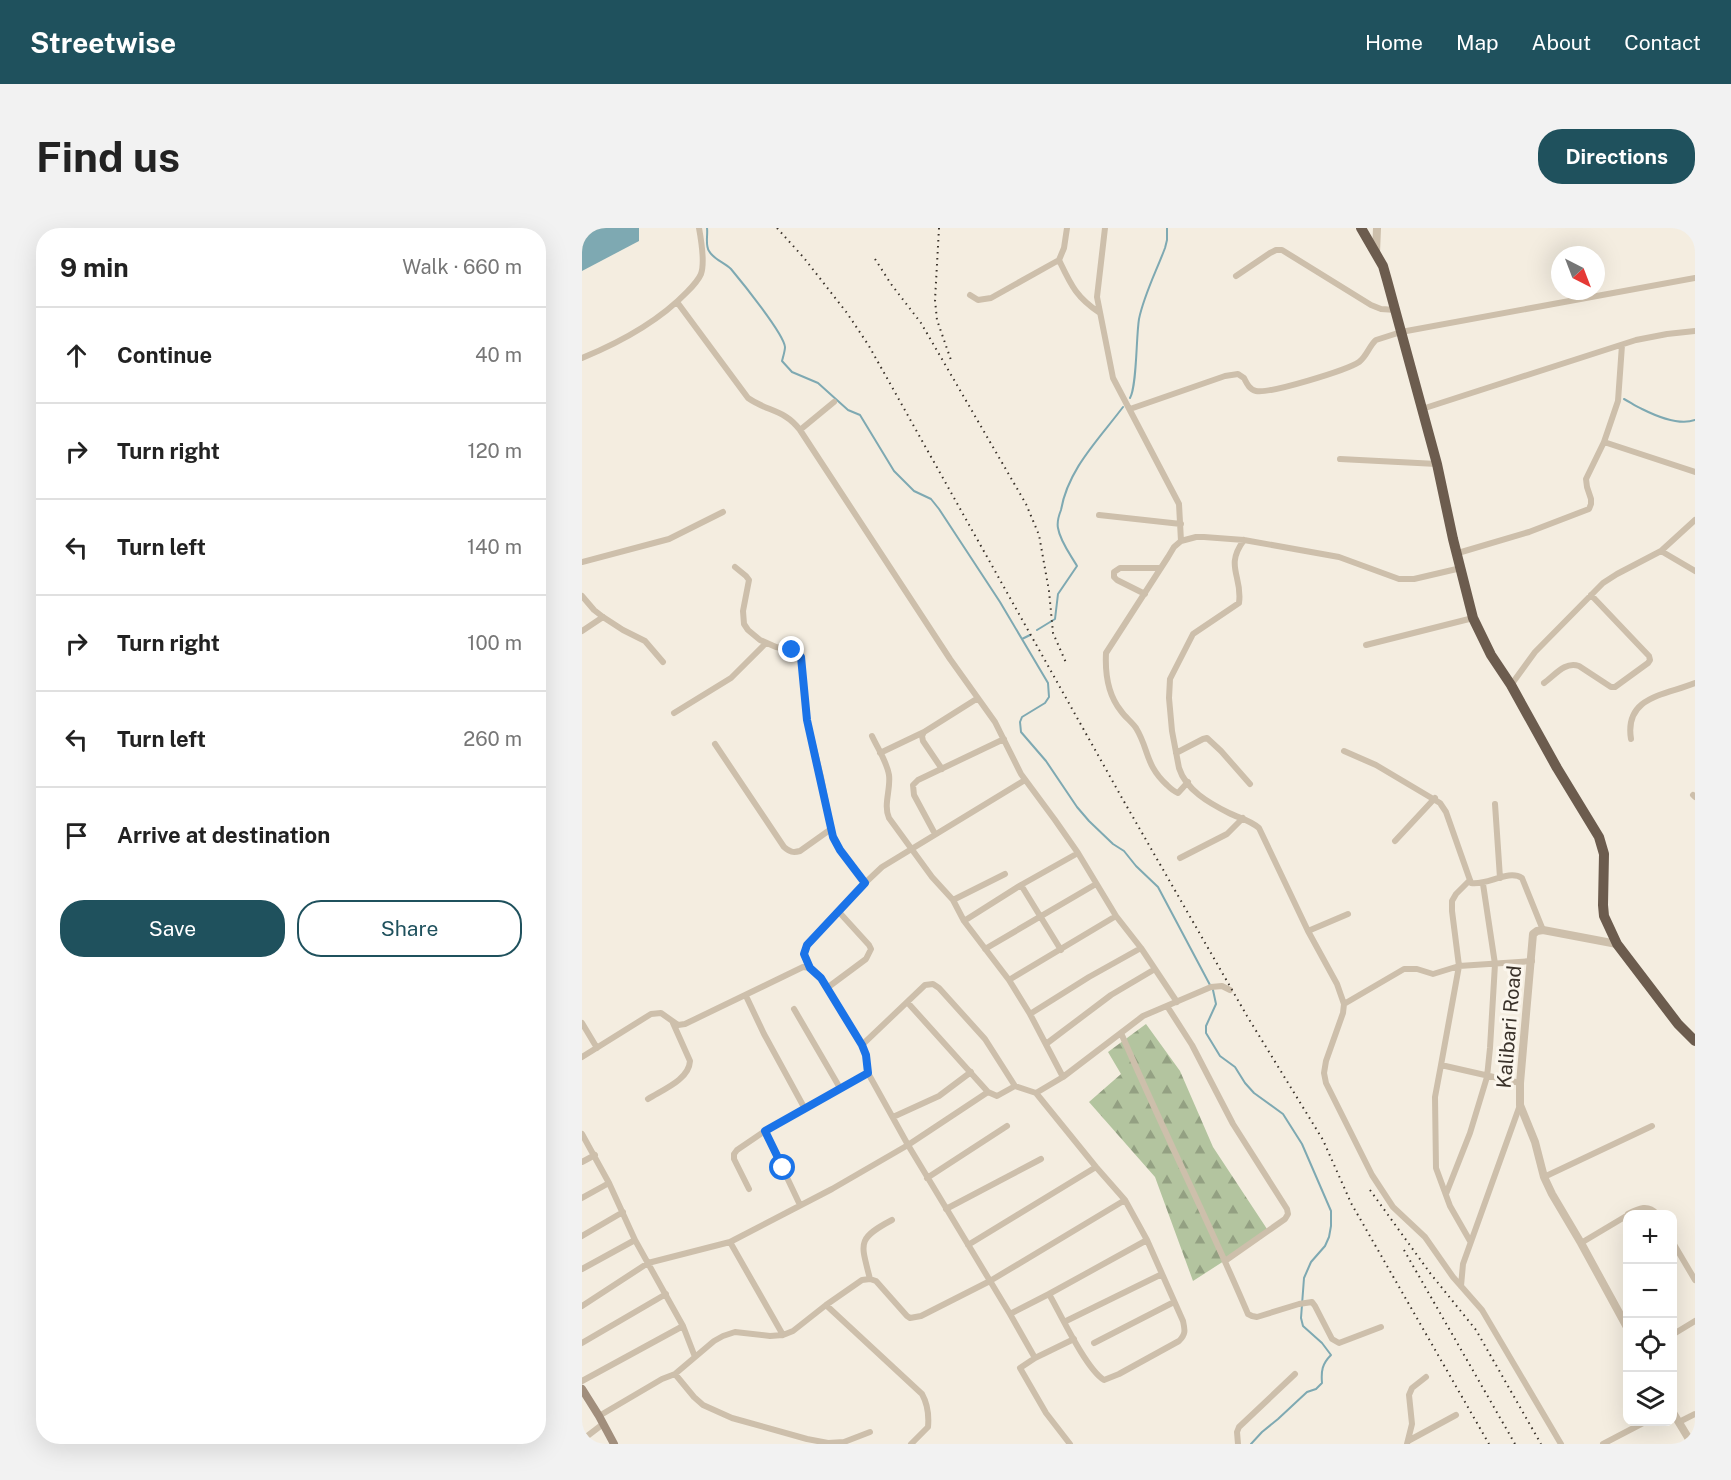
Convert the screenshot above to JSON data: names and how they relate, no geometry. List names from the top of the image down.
{
  "streets": {
    "street": ["Kalibari Road"]
  },
  "north": "bottom right",
  "page": {
    "header": "Streetwise",
    "nav": [
      "Home",
      "Map",
      "About",
      "Contact"
    ],
    "buttons": [
      "Directions",
      ["Save", "Share"]
    ],
    "title": "Find us",
    "heading": ["9 min", "Walk · 660 m"],
    "list": [
      ["Continue", "40 m"],
      ["Turn right", "120 m"],
      ["Turn left", "140 m"],
      ["Turn right", "100 m"],
      ["Turn left", "260 m"],
      "Arrive at destination"
    ],
    "map_buttons": ["+", "−"]
  }
}
